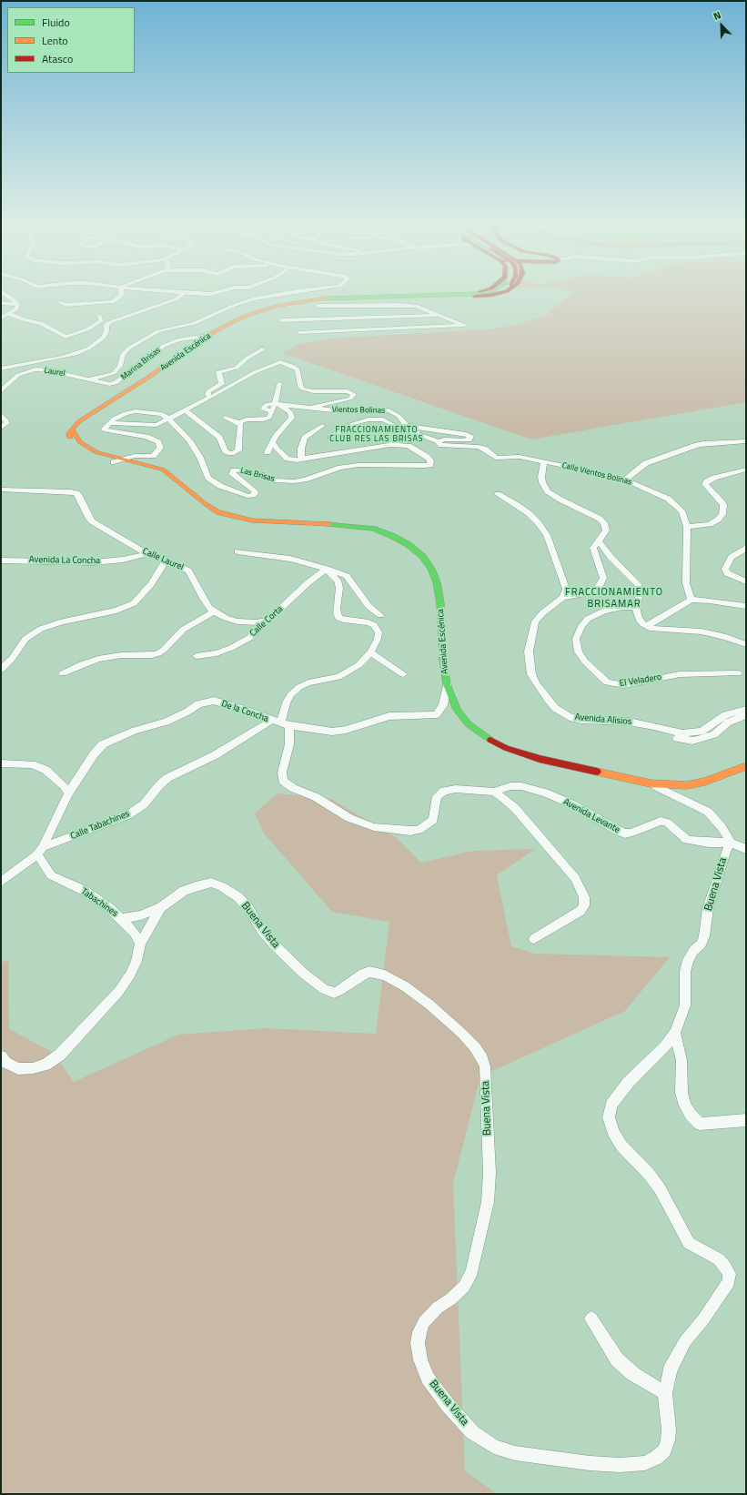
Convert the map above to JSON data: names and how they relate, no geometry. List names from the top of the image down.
{
  "streets": {
    "main road": ["Avenida Escénica"],
    "street": [
      "Marina Brisas",
      "Laurel",
      "Vientos Bolinas",
      "Calle Vientos Bolinas",
      "Las Brisas",
      "Calle Laurel",
      "Avenida La Concha",
      "Calle Corta",
      "El Veladero",
      "De la Concha",
      "Avenida Alisios",
      "Avenida Levante",
      "Calle Tabachines",
      "Buena Vista",
      "Tabachines"
    ]
  },
  "crossings": [
    ["Avenida Escénica", "Marina Brisas"],
    ["Avenida Escénica", "De la Concha"],
    ["Marina Brisas", "Laurel"],
    ["Vientos Bolinas", "Calle Vientos Bolinas"],
    ["Calle Laurel", "Avenida La Concha"],
    ["Calle Laurel", "Calle Corta"],
    ["De la Concha", "Avenida Levante"],
    ["De la Concha", "Calle Tabachines"],
    ["De la Concha", "Tabachines"],
    ["Avenida Levante", "Buena Vista"],
    ["Calle Tabachines", "Tabachines"],
    ["Buena Vista", "Tabachines"]
  ],
  "districts": ["FRACCIONAMIENTO CLUB RES LAS BRISAS", "FRACCIONAMIENTO BRISAMAR"],
  "legend": ["Fluido", "Lento", "Atasco"],
  "north": "top left"
}
